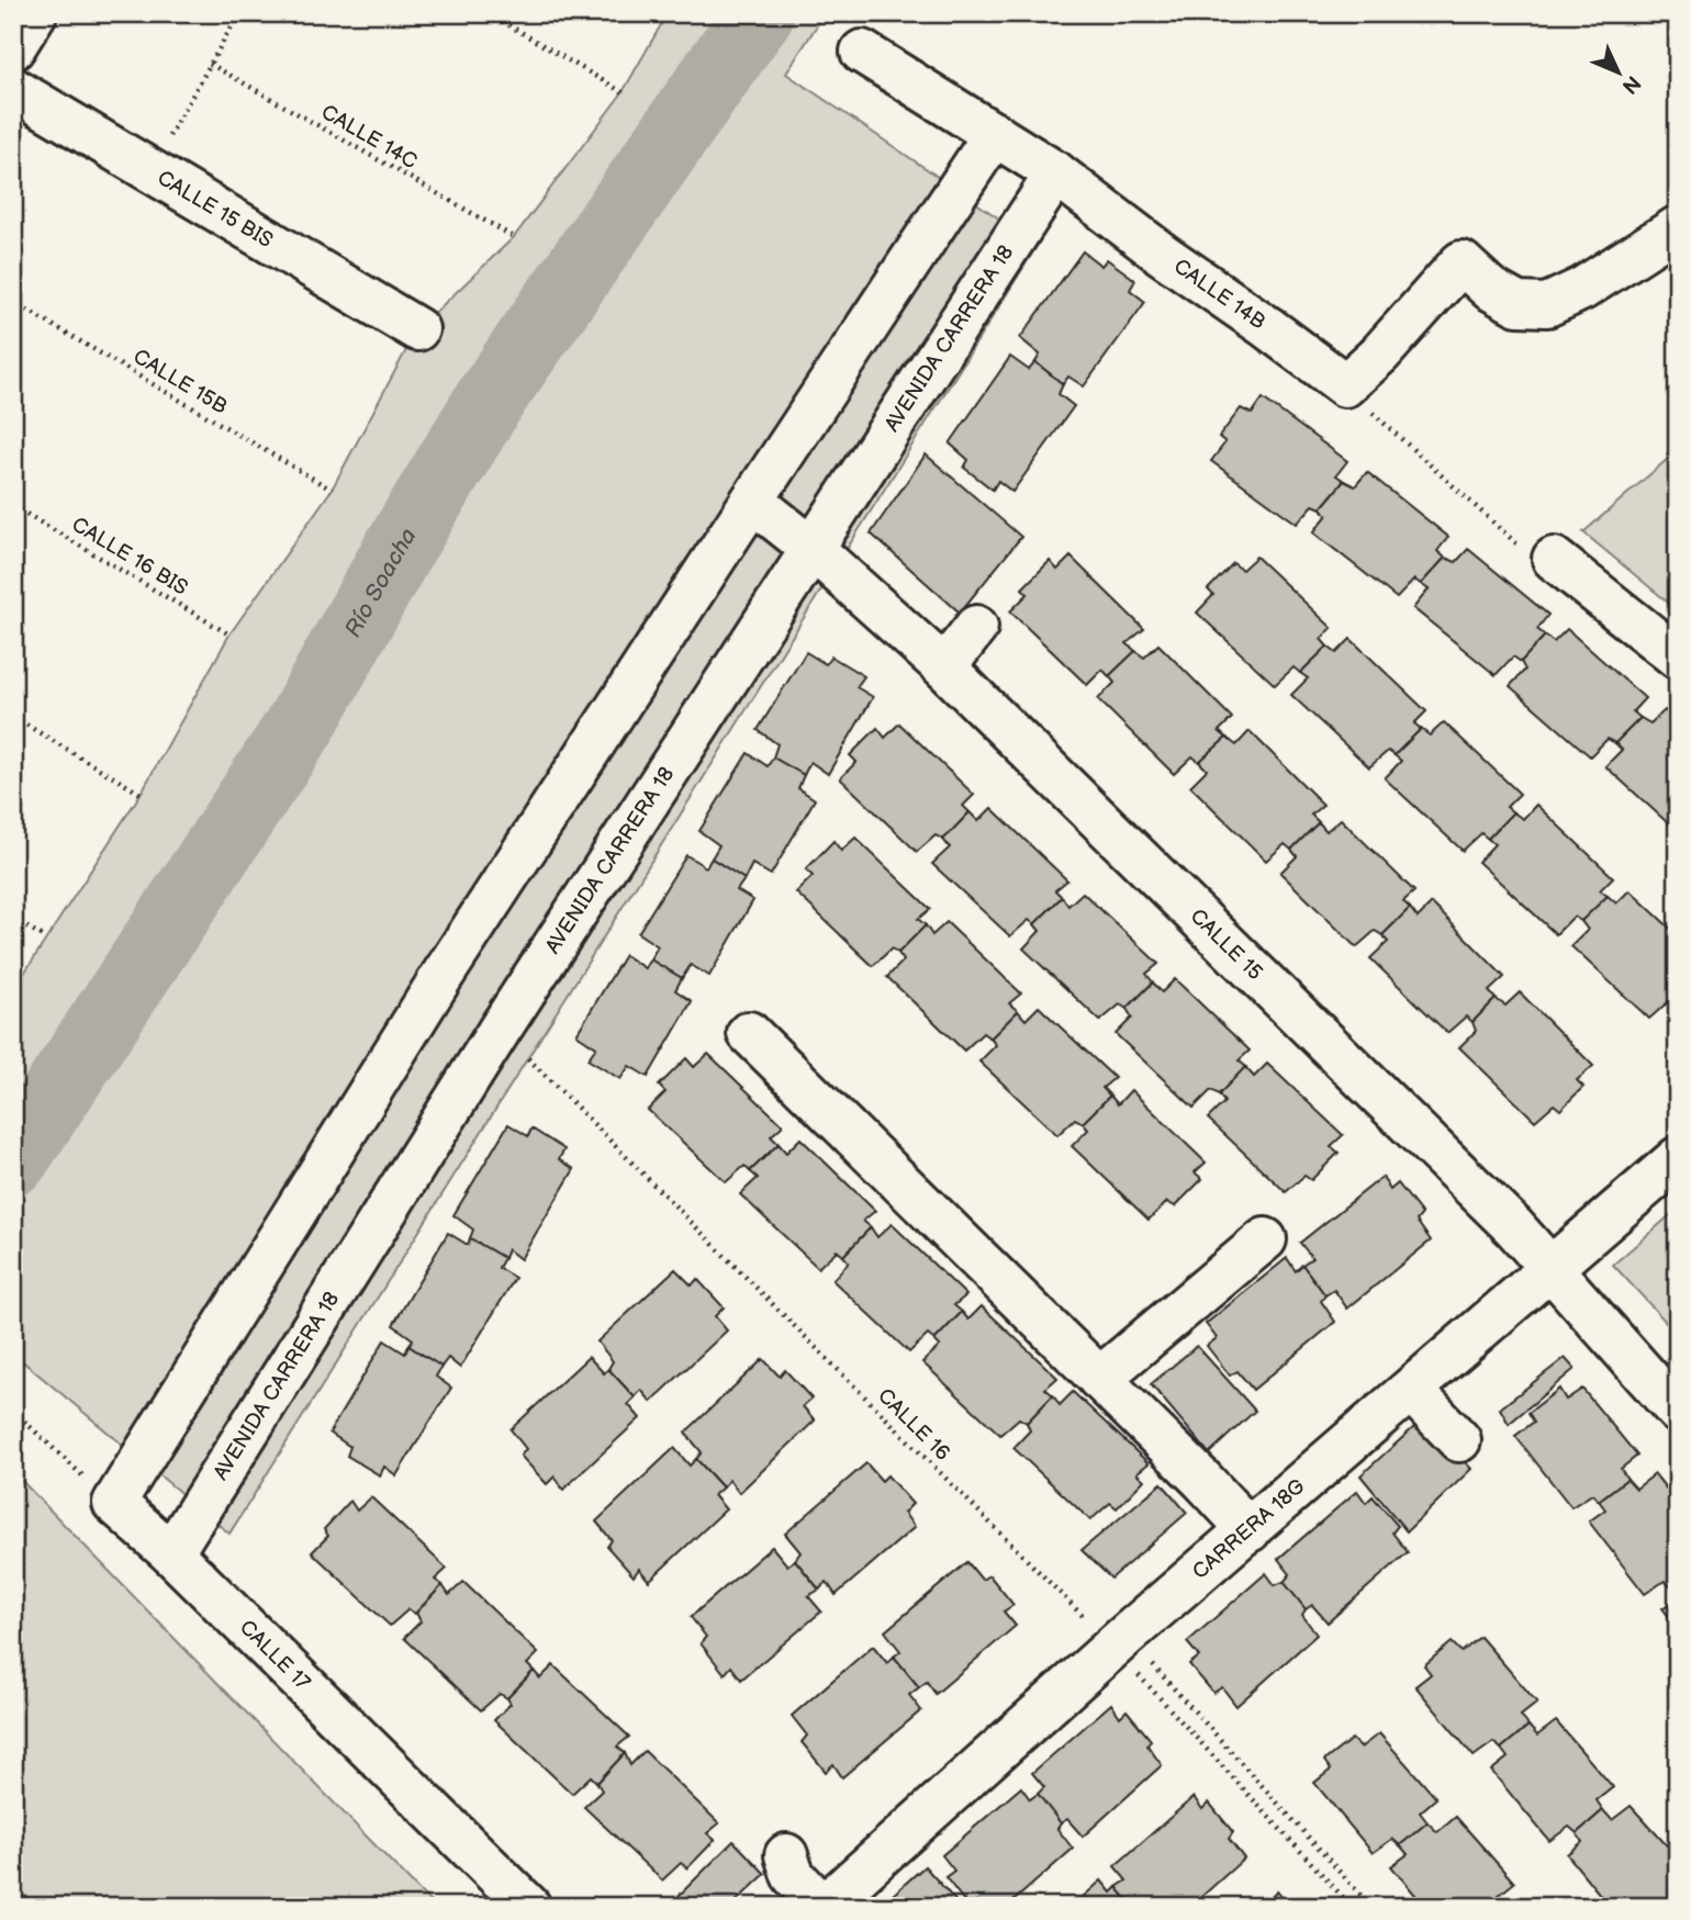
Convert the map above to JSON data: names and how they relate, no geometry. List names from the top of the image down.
{
  "streets": {
    "street": [
      "CALLE 15 BIS",
      "CALLE 14B",
      "AVENIDA CARRERA 18",
      "CALLE 15",
      "CARRERA 18G",
      "CALLE 17"
    ],
    "path": [
      "CALLE 14C",
      "CALLE 15B",
      "CALLE 16 BIS",
      "CALLE 16"
    ]
  },
  "crossings": [
    ["CALLE 14B", "AVENIDA CARRERA 18"],
    ["AVENIDA CARRERA 18", "CALLE 15"],
    ["AVENIDA CARRERA 18", "CALLE 16"],
    ["AVENIDA CARRERA 18", "CALLE 17"],
    ["CALLE 15", "CARRERA 18G"],
    ["CALLE 16", "CARRERA 18G"]
  ],
  "water": ["Río Soacha"],
  "north": "bottom right"
}
